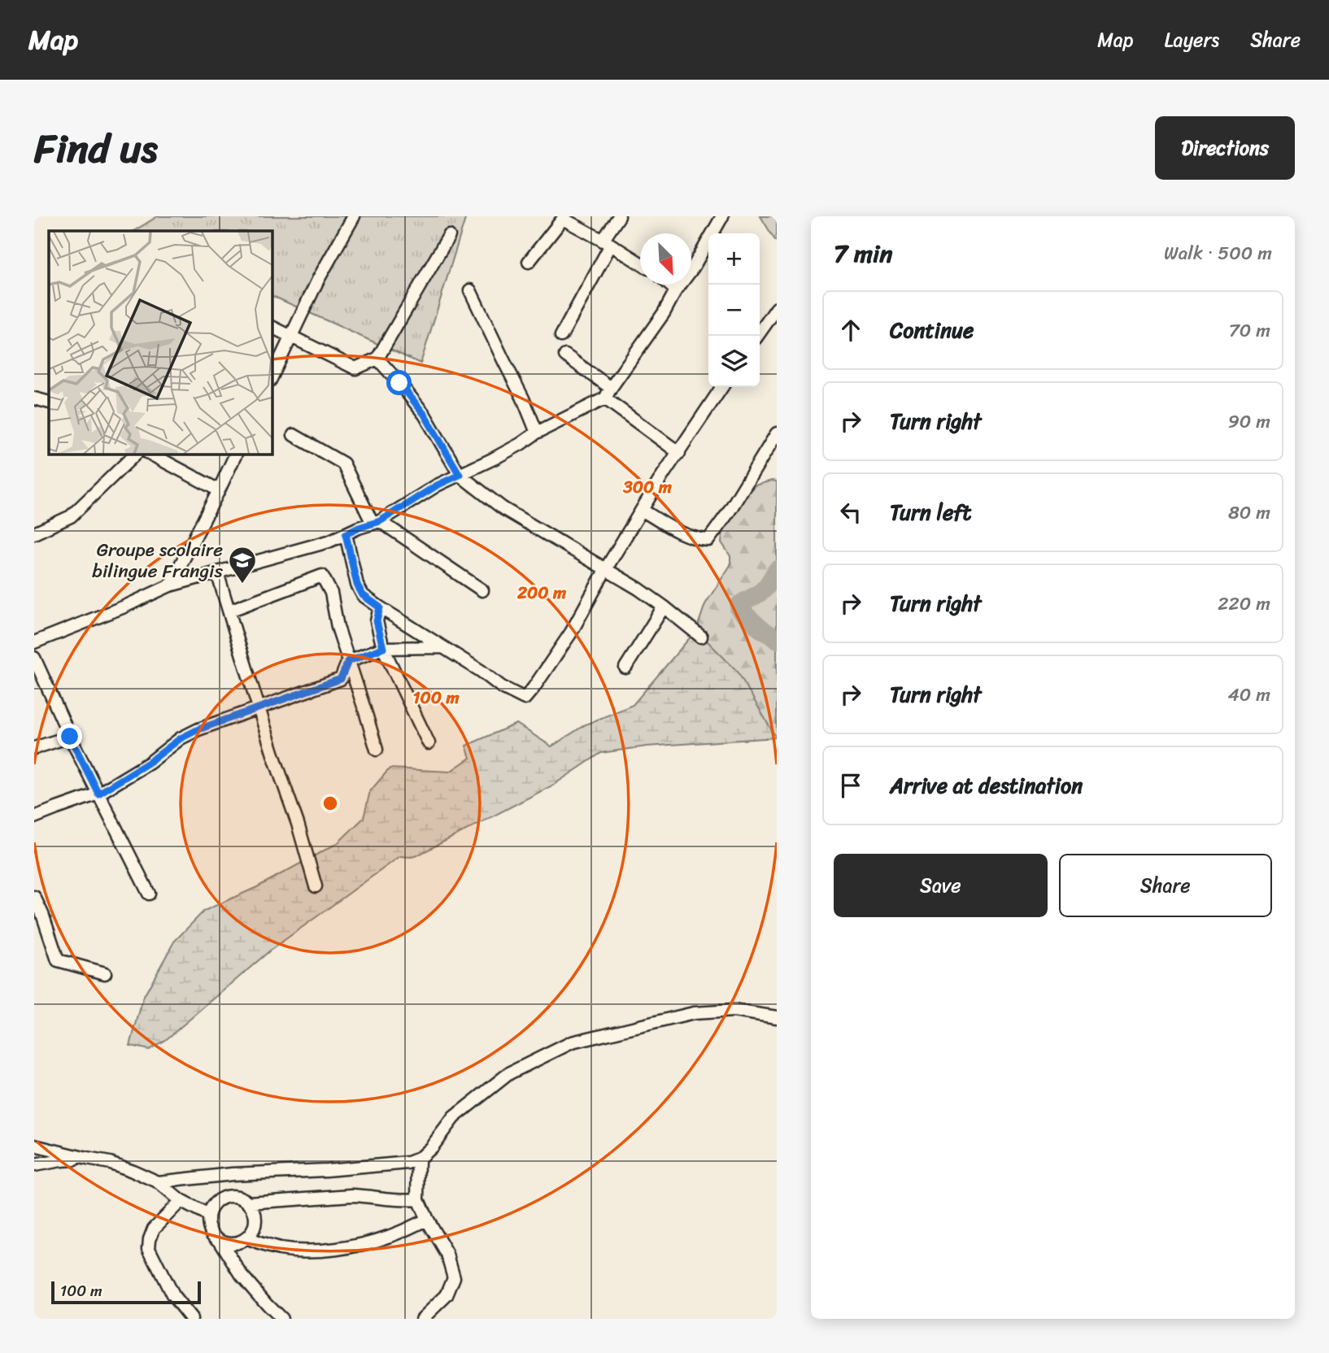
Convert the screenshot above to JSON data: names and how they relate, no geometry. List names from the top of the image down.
{
  "places": {
    "school or university": ["Groupe scolaire bilingue Frangis"]
  },
  "scale_bar": "100 m",
  "north": "bottom right",
  "page": {
    "header": "Map",
    "nav": ["Map", "Layers", "Share"],
    "title": "Find us",
    "buttons": [
      "Directions",
      ["Save", "Share"]
    ],
    "heading": ["7 min", "Walk · 500 m"],
    "map_buttons": ["+", "−"],
    "list": [
      ["Continue", "70 m"],
      ["Turn right", "90 m"],
      ["Turn left", "80 m"],
      ["Turn right", "220 m"],
      ["Turn right", "40 m"],
      "Arrive at destination"
    ],
    "scale": "100 m"
  },
  "rings": ["300 m", "200 m", "100 m"]
}
